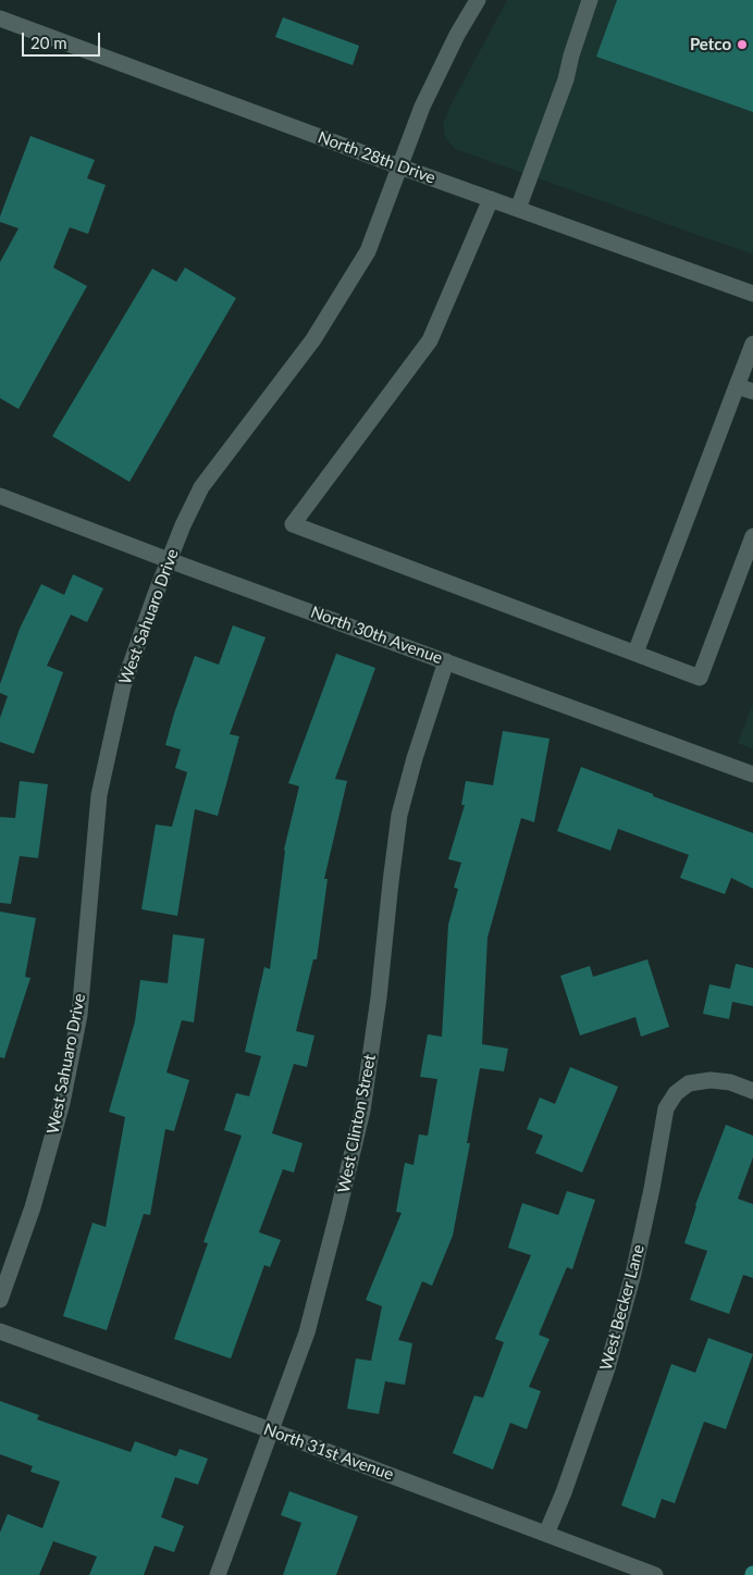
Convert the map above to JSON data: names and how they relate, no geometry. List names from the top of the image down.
{
  "streets": {
    "street": [
      "North 28th Drive",
      "West Sahuaro Drive",
      "North 30th Avenue",
      "West Clinton Street",
      "West Becker Lane",
      "North 31st Avenue"
    ]
  },
  "crossings": [
    ["North 28th Drive", "West Sahuaro Drive"],
    ["West Sahuaro Drive", "North 30th Avenue"],
    ["North 30th Avenue", "West Clinton Street"],
    ["West Clinton Street", "North 31st Avenue"],
    ["West Becker Lane", "North 31st Avenue"]
  ],
  "places": ["Petco"],
  "scale_bar": "20 m"
}
